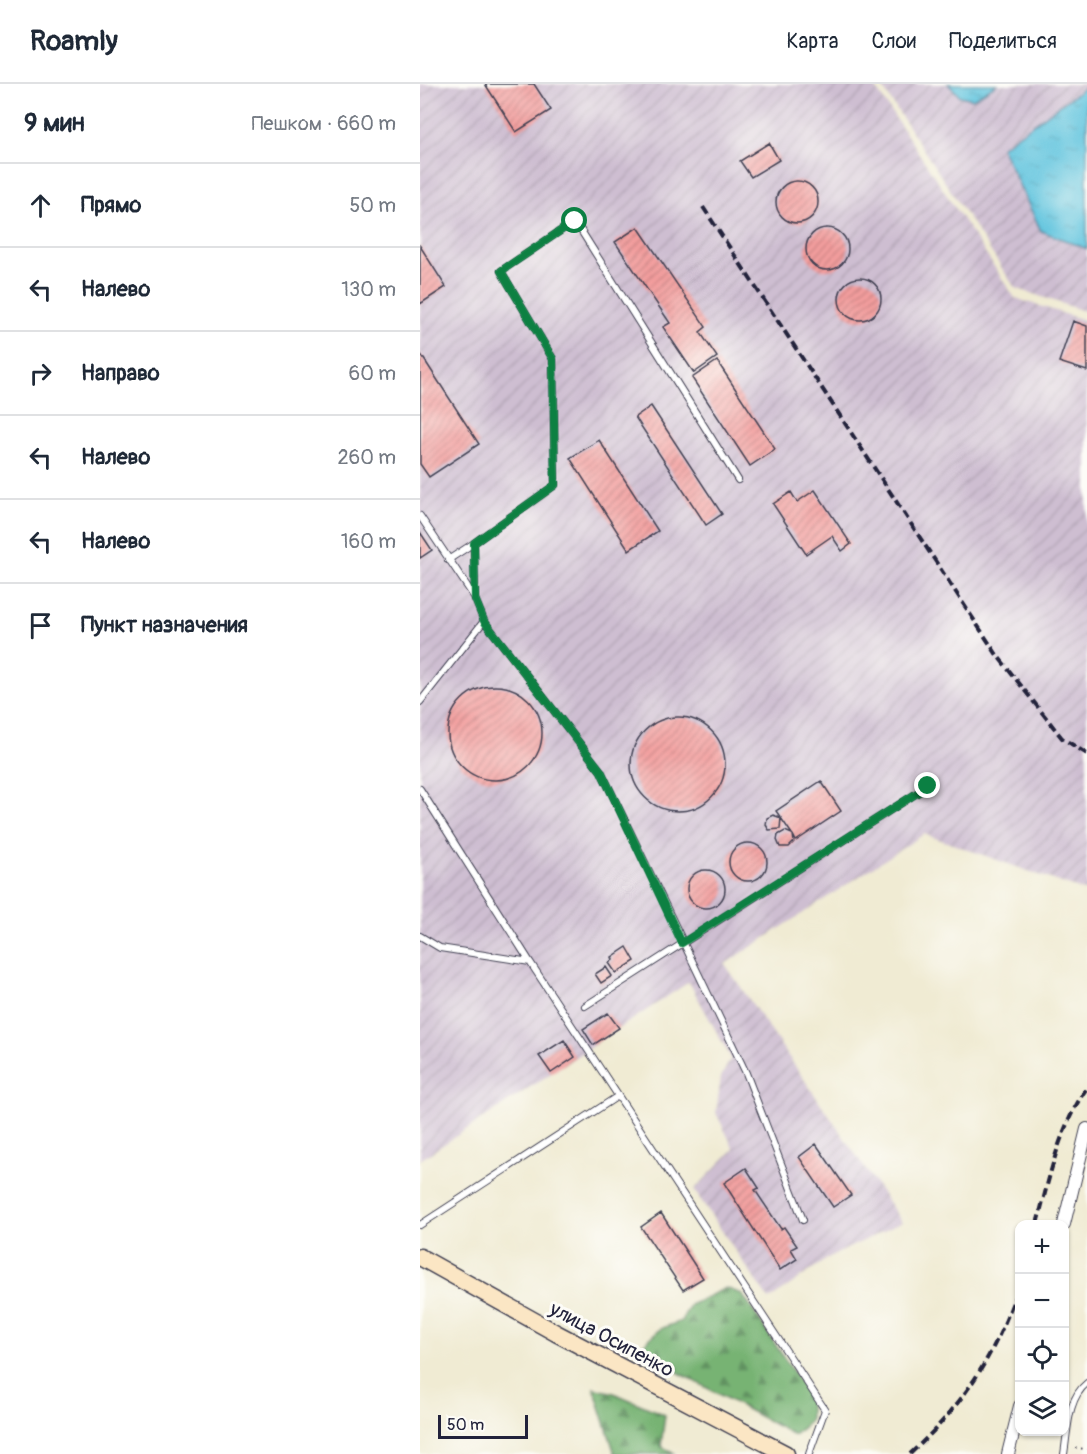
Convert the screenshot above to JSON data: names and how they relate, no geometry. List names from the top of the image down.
{
  "streets": {
    "main road": ["улица Осипенко"]
  },
  "scale_bar": "50 m",
  "page": {
    "header": "Roamly",
    "nav": ["Карта", "Слои", "Поделиться"],
    "heading": ["9 мин", "Пешком · 660 m"],
    "list": [
      ["Прямо", "50 m"],
      ["Налево", "130 m"],
      ["Направо", "60 m"],
      ["Налево", "260 m"],
      ["Налево", "160 m"],
      "Пункт назначения"
    ],
    "map_buttons": ["+", "−"],
    "scale": "50 m"
  }
}
